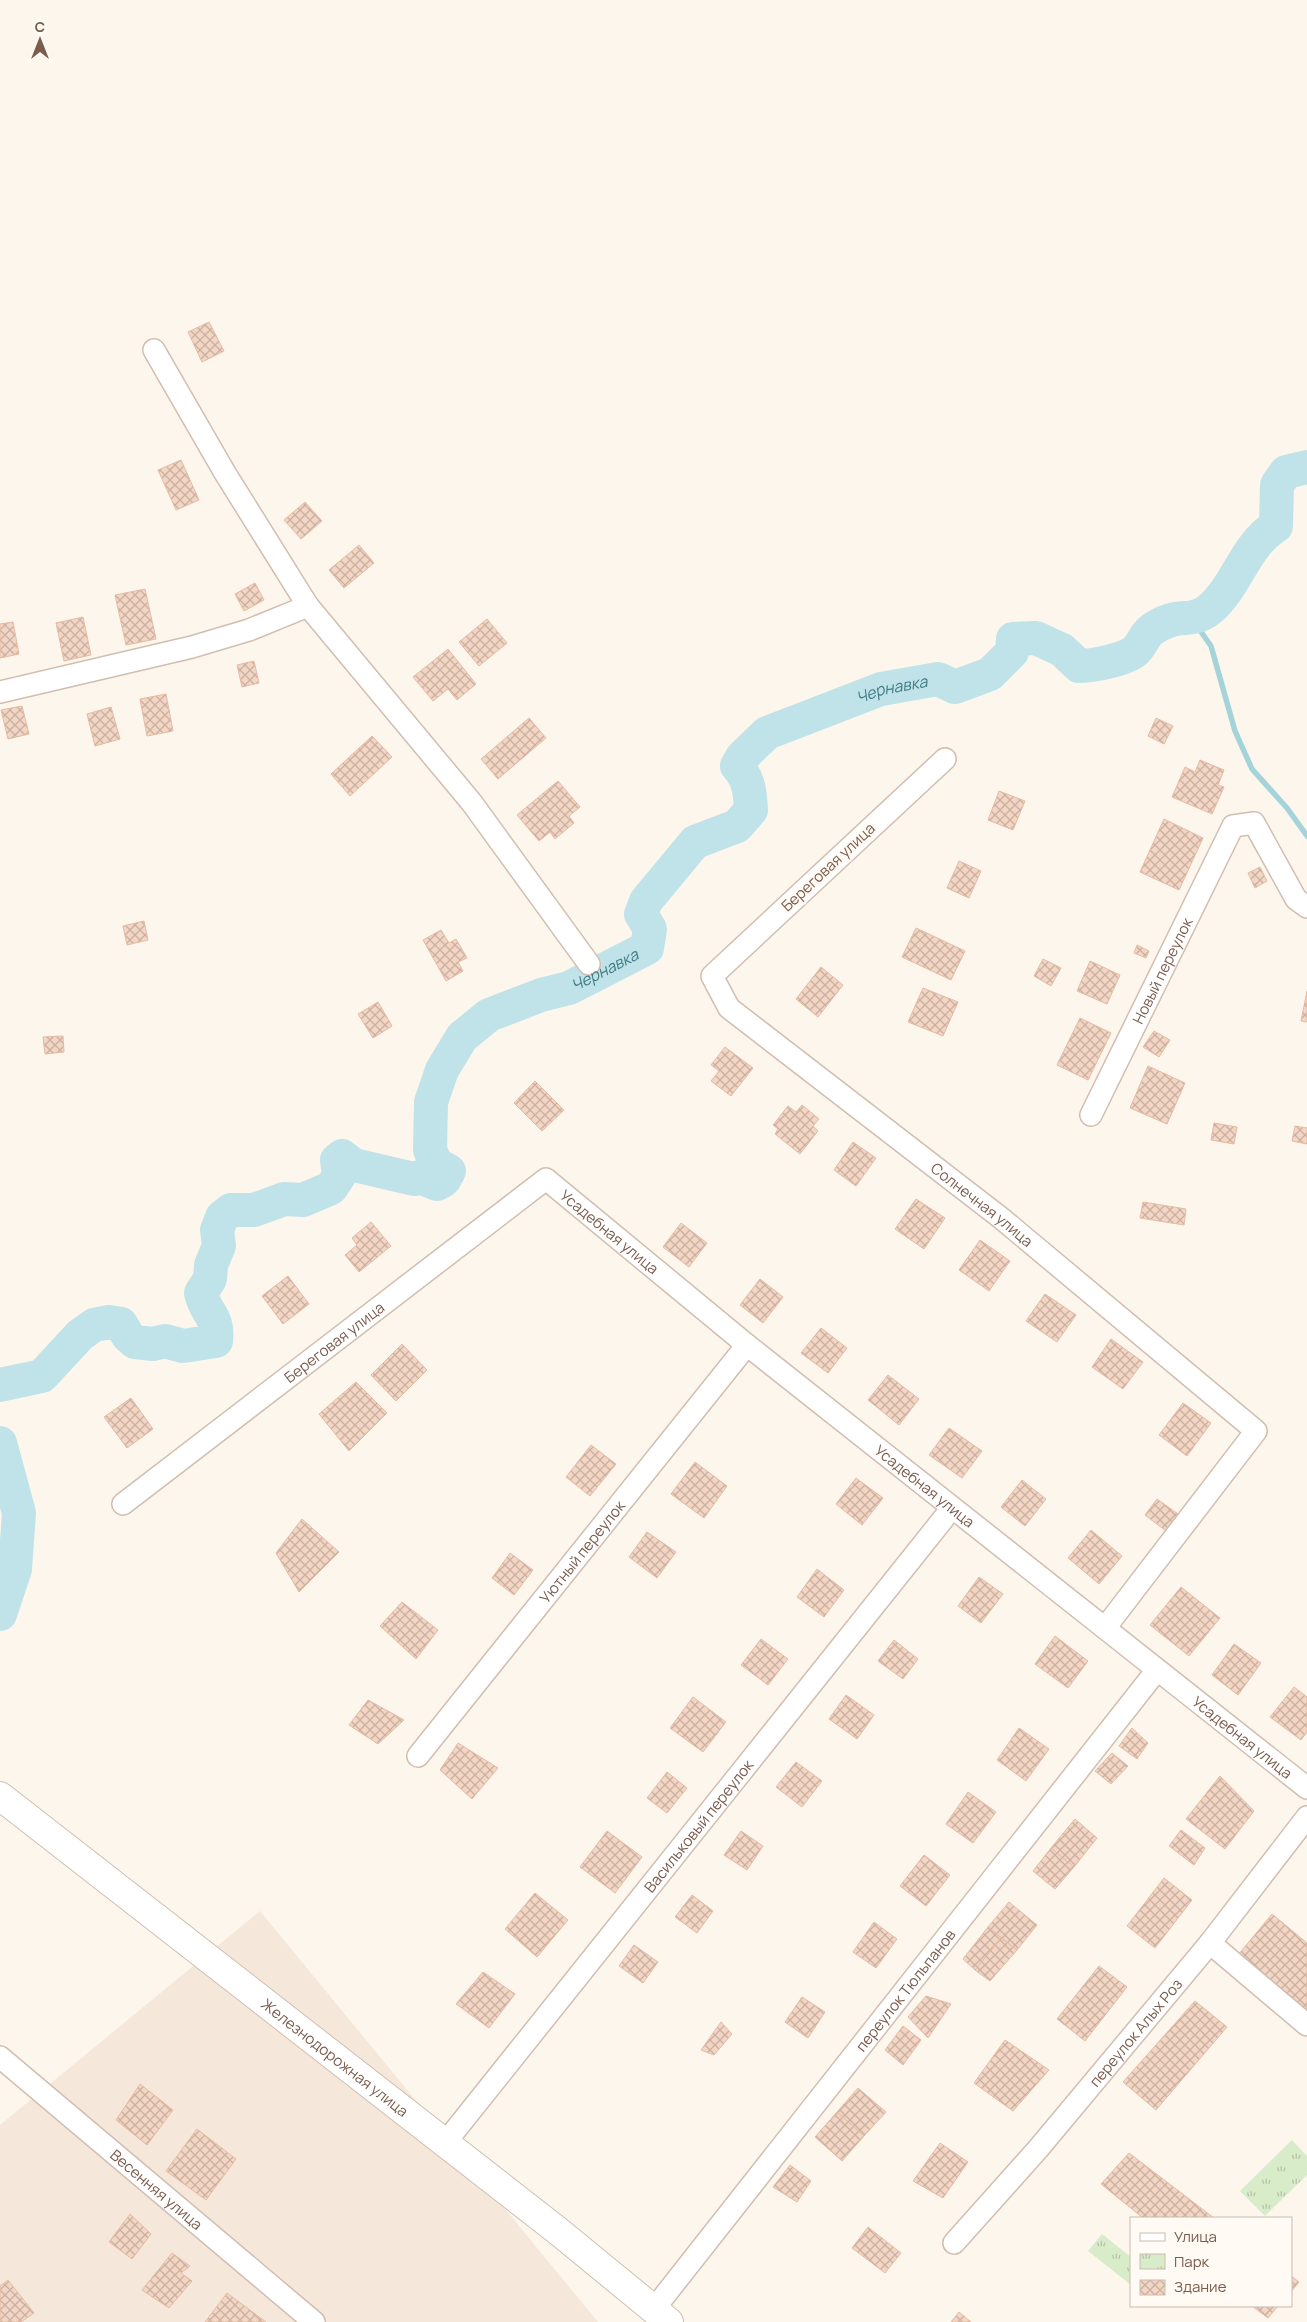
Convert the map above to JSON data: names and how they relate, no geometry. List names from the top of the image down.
{
  "streets": {
    "street": [
      "Береговая улица",
      "Новый переулок",
      "Солнечная улица",
      "Усадебная улица",
      "Уютный переулок",
      "Васильковый переулок",
      "переулок Тюльпанов",
      "переулок Алых Роз",
      "Железнодорожная улица",
      "Весенняя улица"
    ]
  },
  "crossings": [
    ["Береговая улица", "Солнечная улица"],
    ["Береговая улица", "Усадебная улица"],
    ["Солнечная улица", "Усадебная улица"],
    ["Усадебная улица", "Уютный переулок"],
    ["Усадебная улица", "Васильковый переулок"],
    ["Усадебная улица", "переулок Тюльпанов"],
    ["Васильковый переулок", "Железнодорожная улица"],
    ["переулок Тюльпанов", "Железнодорожная улица"]
  ],
  "water": ["Чернавка"],
  "legend": ["Улица", "Парк", "Здание"],
  "north": "top"
}
